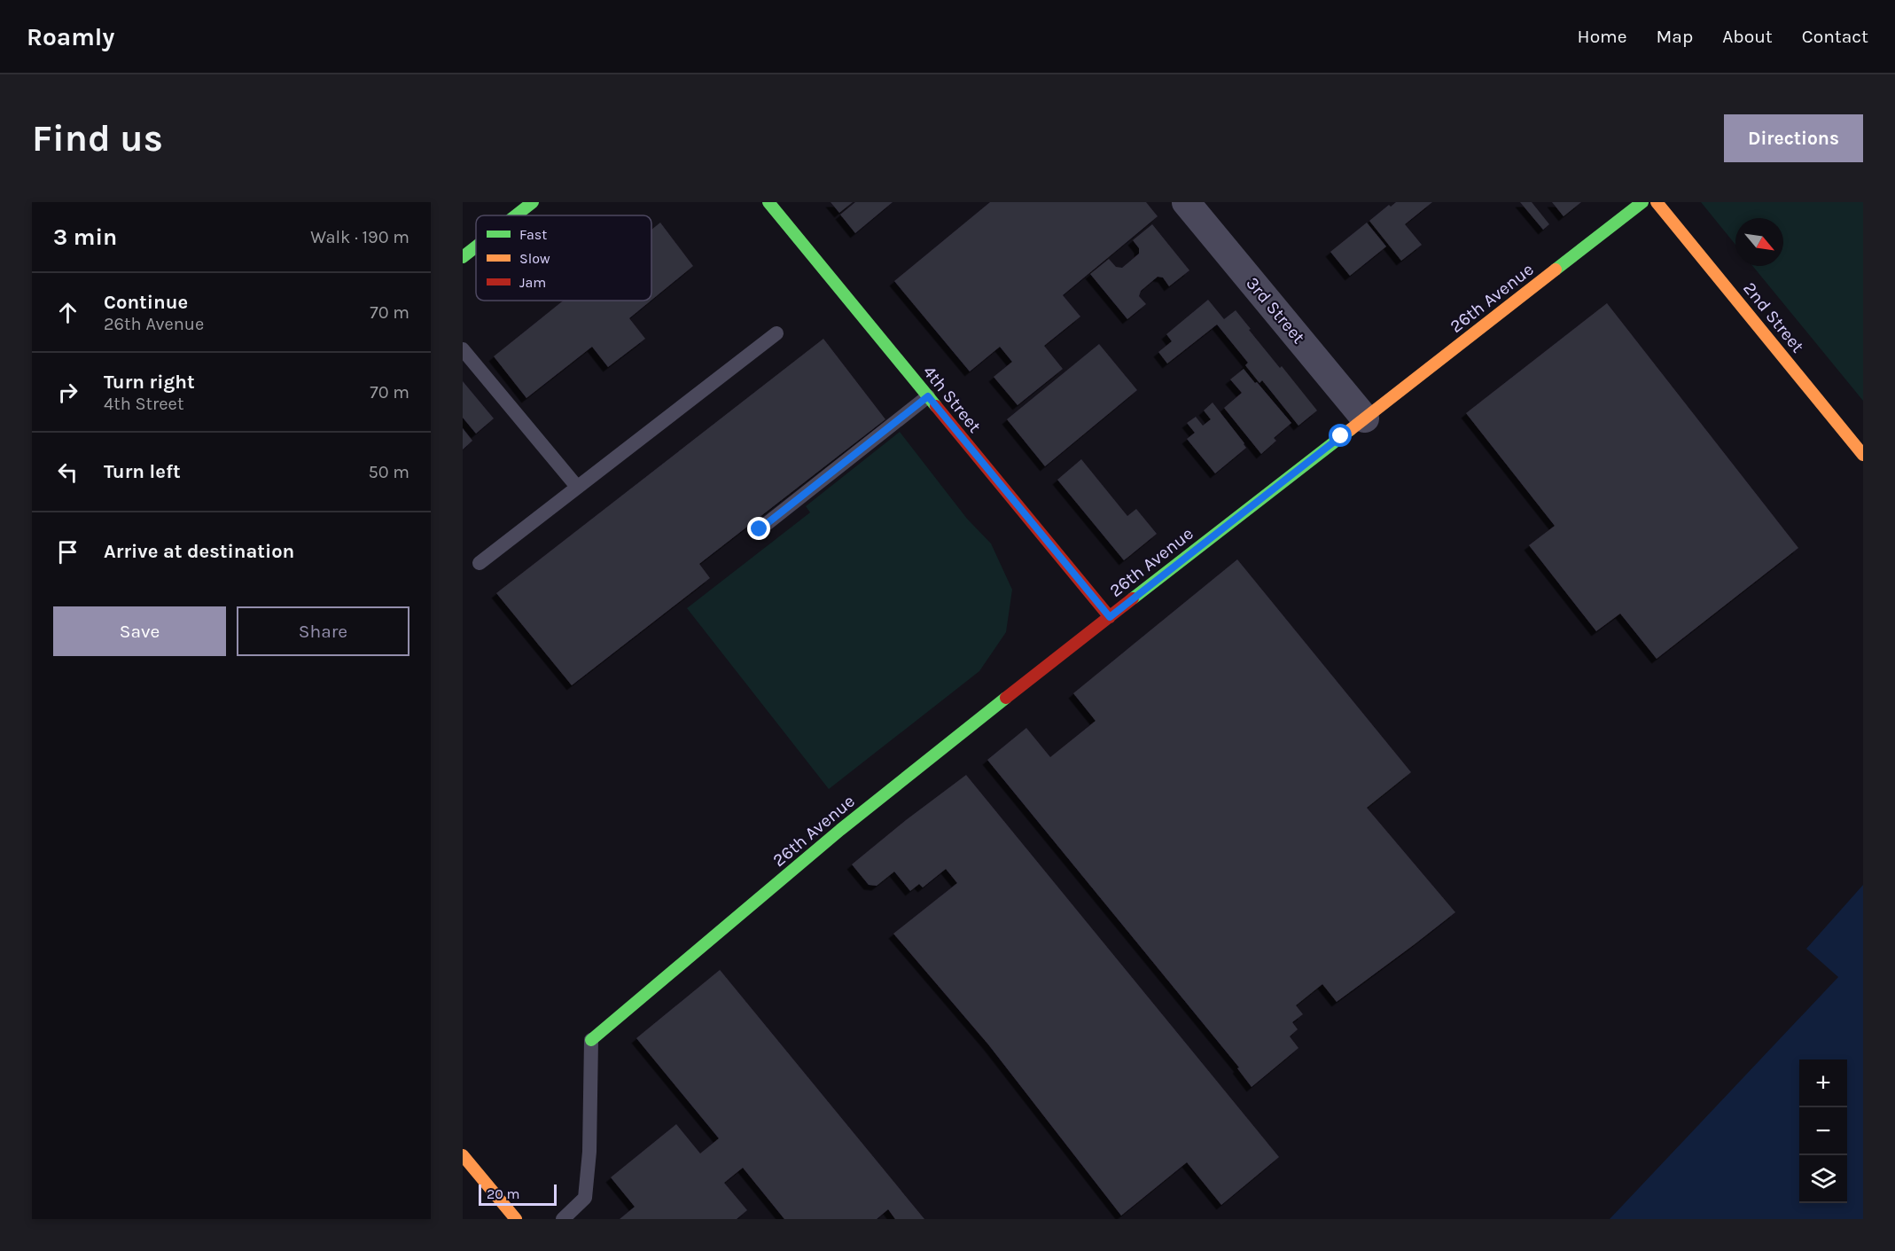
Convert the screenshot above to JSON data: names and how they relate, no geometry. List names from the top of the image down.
{
  "streets": {
    "street": [
      "26th Avenue",
      "3rd Street",
      "2nd Street",
      "4th Street"
    ]
  },
  "crossings": [
    ["26th Avenue", "3rd Street"],
    ["26th Avenue", "4th Street"]
  ],
  "legend": ["Fast", "Slow", "Jam"],
  "scale_bar": "20 m",
  "north": "bottom right",
  "page": {
    "header": "Roamly",
    "nav": [
      "Home",
      "Map",
      "About",
      "Contact"
    ],
    "buttons": [
      "Directions",
      ["Save", "Share"]
    ],
    "title": "Find us",
    "heading": ["3 min", "Walk · 190 m"],
    "list": [
      ["Continue", "26th Avenue", "70 m"],
      ["Turn right", "4th Street", "70 m"],
      ["Turn left", "50 m"],
      "Arrive at destination"
    ],
    "map_buttons": ["+", "−"],
    "scale": "20 m"
  }
}
